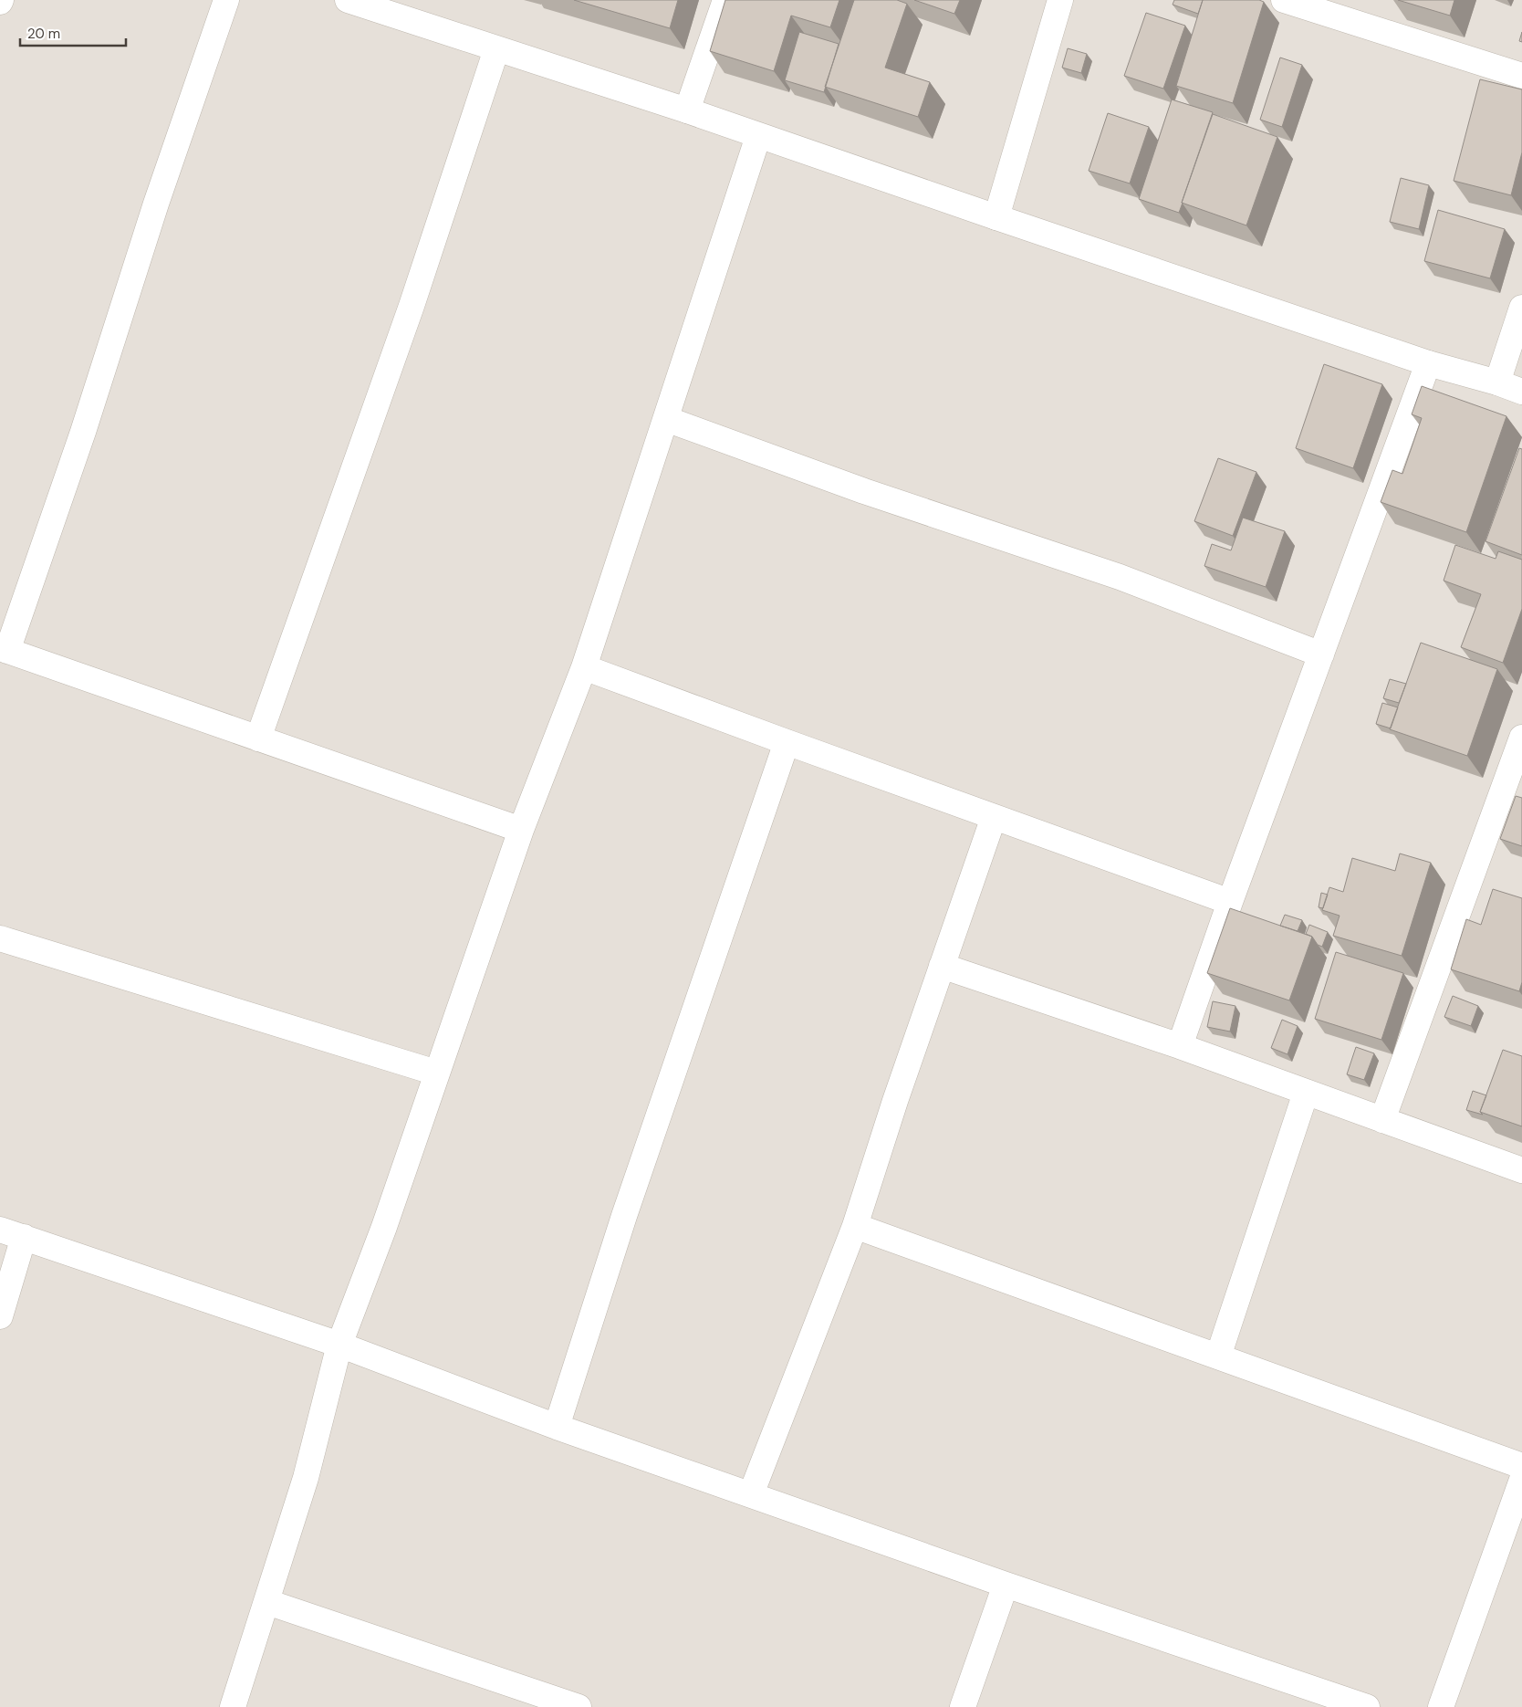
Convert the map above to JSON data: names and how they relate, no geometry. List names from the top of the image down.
{
  "scale_bar": "20 m"
}
